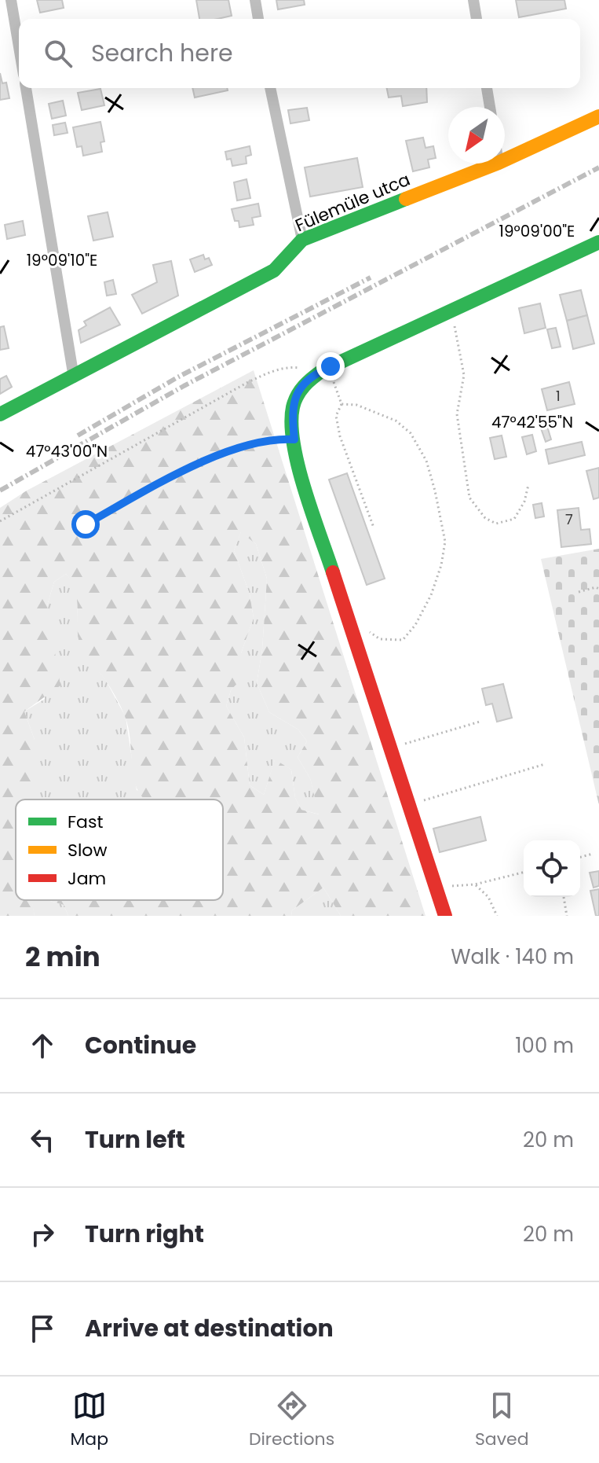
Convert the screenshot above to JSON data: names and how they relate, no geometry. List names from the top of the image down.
{
  "streets": {
    "street": ["Fülemüle utca"]
  },
  "house_numbers": ["1", "7"],
  "legend": ["Fast", "Slow", "Jam"],
  "north": "bottom left",
  "page": {
    "search": "Search here",
    "heading": ["2 min", "Walk · 140 m"],
    "list": [
      ["Continue", "100 m"],
      ["Turn left", "20 m"],
      ["Turn right", "20 m"],
      "Arrive at destination"
    ],
    "nav": ["Map", "Directions", "Saved"]
  },
  "coordinates": [
    "19°09'00\"E",
    "19°09'10\"E",
    "47°42'55\"N",
    "47°43'00\"N"
  ]
}
